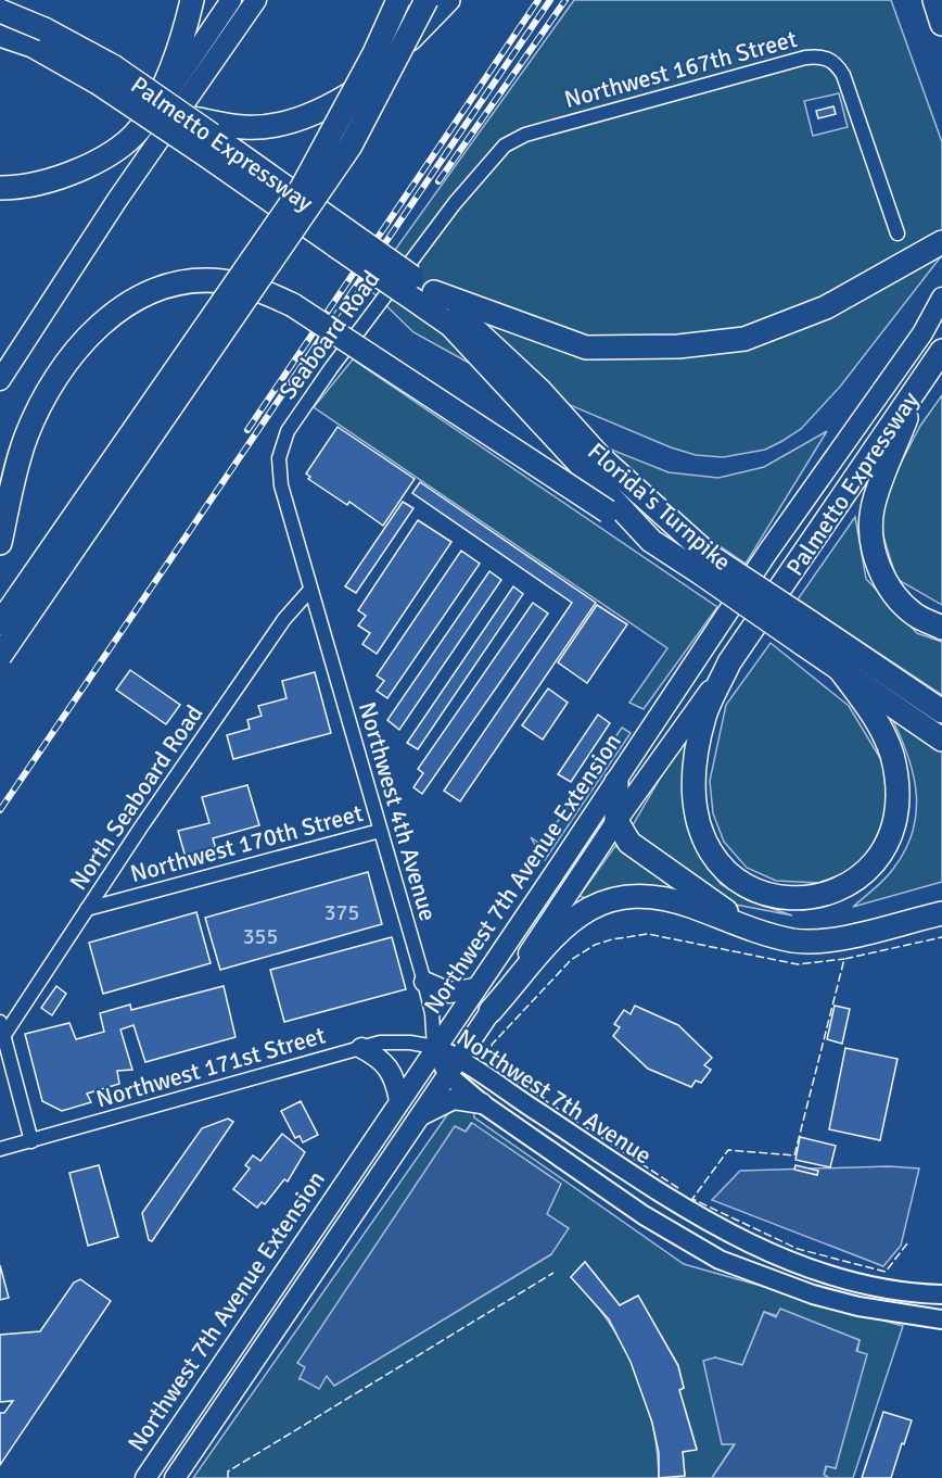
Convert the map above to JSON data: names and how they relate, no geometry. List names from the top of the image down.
{
  "streets": {
    "highway": ["Palmetto Expressway", "Florida's Turnpike"],
    "main road": ["Northwest 7th Avenue Extension"],
    "street": [
      "Northwest 167th Street",
      "Seaboard Road",
      "North Seaboard Road",
      "Northwest 4th Avenue",
      "Northwest 170th Street",
      "Northwest 171st Street",
      "Northwest 7th Avenue"
    ]
  },
  "crossings": [
    ["Northwest 167th Street", "Seaboard Road"],
    ["Palmetto Expressway", "Northwest 7th Avenue Extension"],
    ["Seaboard Road", "North Seaboard Road"],
    ["Seaboard Road", "Northwest 4th Avenue"],
    ["North Seaboard Road", "Northwest 4th Avenue"],
    ["North Seaboard Road", "Northwest 170th Street"],
    ["Northwest 4th Avenue", "Northwest 170th Street"],
    ["Northwest 4th Avenue", "Northwest 7th Avenue Extension"],
    ["Northwest 4th Avenue", "Northwest 171st Street"],
    ["Northwest 4th Avenue", "Northwest 7th Avenue"],
    ["Northwest 7th Avenue Extension", "Northwest 171st Street"],
    ["Northwest 7th Avenue Extension", "Northwest 7th Avenue"],
    ["Northwest 171st Street", "Northwest 7th Avenue"]
  ],
  "house_numbers": ["375", "355"]
}
